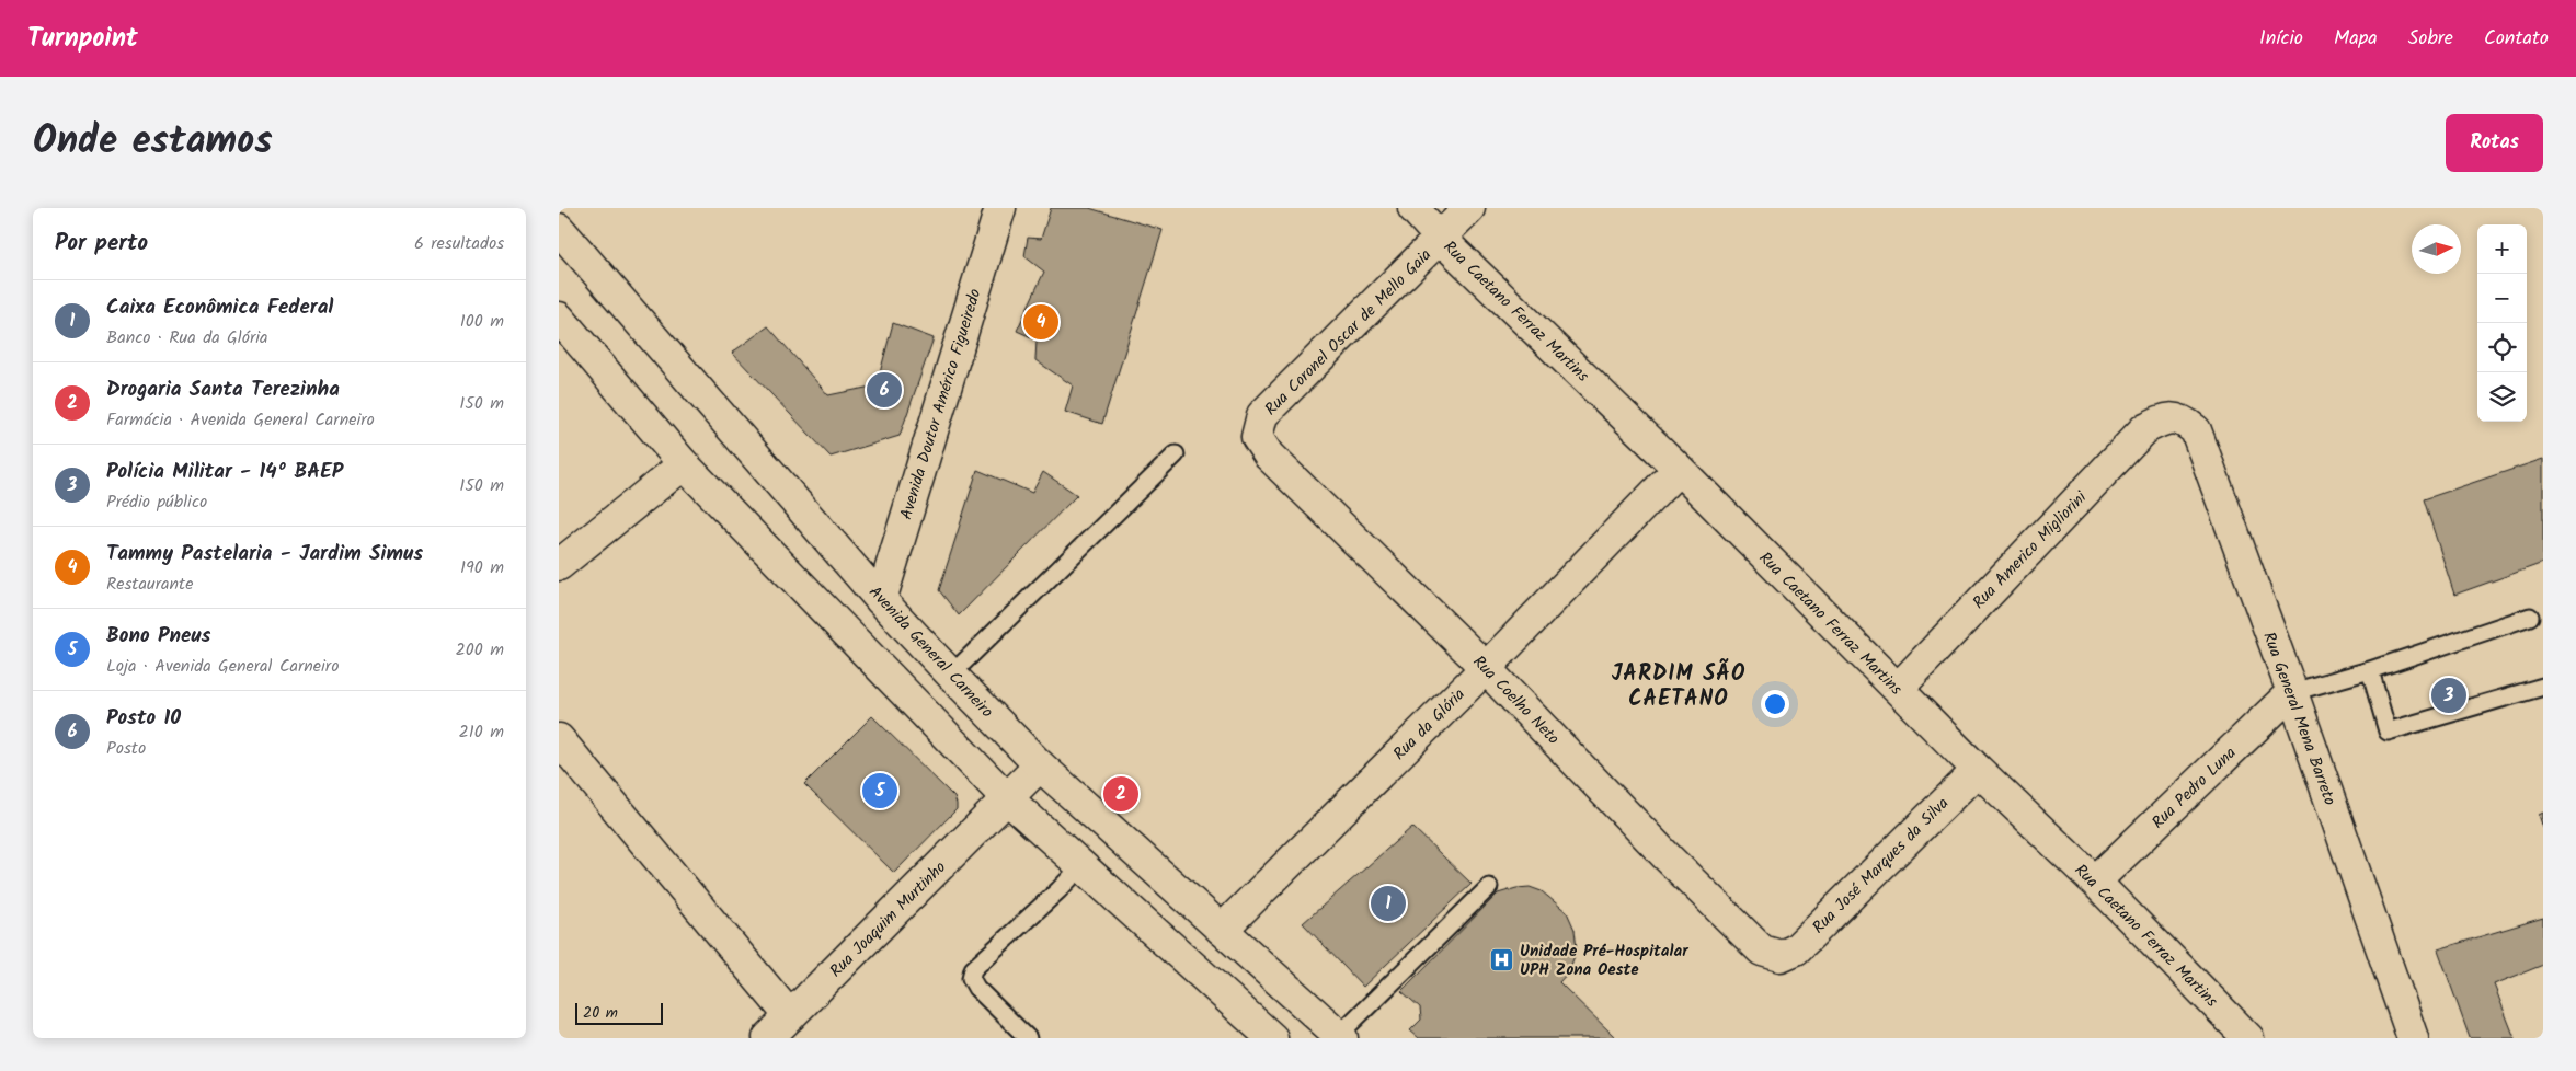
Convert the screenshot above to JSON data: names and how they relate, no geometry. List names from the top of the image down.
{
  "streets": {
    "street": [
      "Rua Caetano Ferraz Martins",
      "Rua Coronel Oscar de Mello Gaia",
      "Avenida Doutor Américo Figueiredo",
      "Rua Americo Migliorini",
      "Avenida General Carneiro",
      "Rua Coelho Neto",
      "Rua General Mena Barreto",
      "Rua da Glória",
      "Rua Pedro Luna",
      "Rua José Marques da Silva",
      "Rua Joaquim Murtinho"
    ]
  },
  "crossings": [
    ["Rua Caetano Ferraz Martins", "Rua Coronel Oscar de Mello Gaia"],
    ["Rua Caetano Ferraz Martins", "Rua Americo Migliorini"],
    ["Rua Caetano Ferraz Martins", "Rua da Glória"],
    ["Rua Caetano Ferraz Martins", "Rua Pedro Luna"],
    ["Rua Caetano Ferraz Martins", "Rua José Marques da Silva"],
    ["Rua Coronel Oscar de Mello Gaia", "Rua Coelho Neto"],
    ["Avenida Doutor Américo Figueiredo", "Avenida General Carneiro"],
    ["Rua Americo Migliorini", "Rua General Mena Barreto"],
    ["Avenida General Carneiro", "Rua da Glória"],
    ["Avenida General Carneiro", "Rua Joaquim Murtinho"],
    ["Rua Coelho Neto", "Rua da Glória"],
    ["Rua Coelho Neto", "Rua José Marques da Silva"],
    ["Rua General Mena Barreto", "Rua Pedro Luna"]
  ],
  "districts": ["JARDIM SÃO CAETANO"],
  "places": {
    "hospital": ["Unidade Pré-Hospitalar UPH Zona Oeste"]
  },
  "scale_bar": "20 m",
  "north": "right",
  "page": {
    "header": "Turnpoint",
    "nav": [
      "Início",
      "Mapa",
      "Sobre",
      "Contato"
    ],
    "title": "Onde estamos",
    "buttons": "Rotas",
    "heading": ["Por perto", "6 resultados"],
    "map_buttons": ["+", "−"],
    "list": [
      {
        "mark": "1",
        "name": "Caixa Econômica Federal",
        "note": "Banco · Rua da Glória",
        "value": "100 m"
      },
      {
        "mark": "2",
        "name": "Drogaria Santa Terezinha",
        "note": "Farmácia · Avenida General Carneiro",
        "value": "150 m"
      },
      {
        "mark": "3",
        "name": "Polícia Militar - 14º BAEP",
        "note": "Prédio público",
        "value": "150 m"
      },
      {
        "mark": "4",
        "name": "Tammy Pastelaria - Jardim Simus",
        "note": "Restaurante",
        "value": "190 m"
      },
      {
        "mark": "5",
        "name": "Bono Pneus",
        "note": "Loja · Avenida General Carneiro",
        "value": "200 m"
      },
      {
        "mark": "6",
        "name": "Posto 10",
        "note": "Posto",
        "value": "210 m"
      }
    ],
    "pins": [
      "4",
      "6",
      "3",
      "5",
      "2",
      "1"
    ],
    "scale": "20 m"
  }
}
